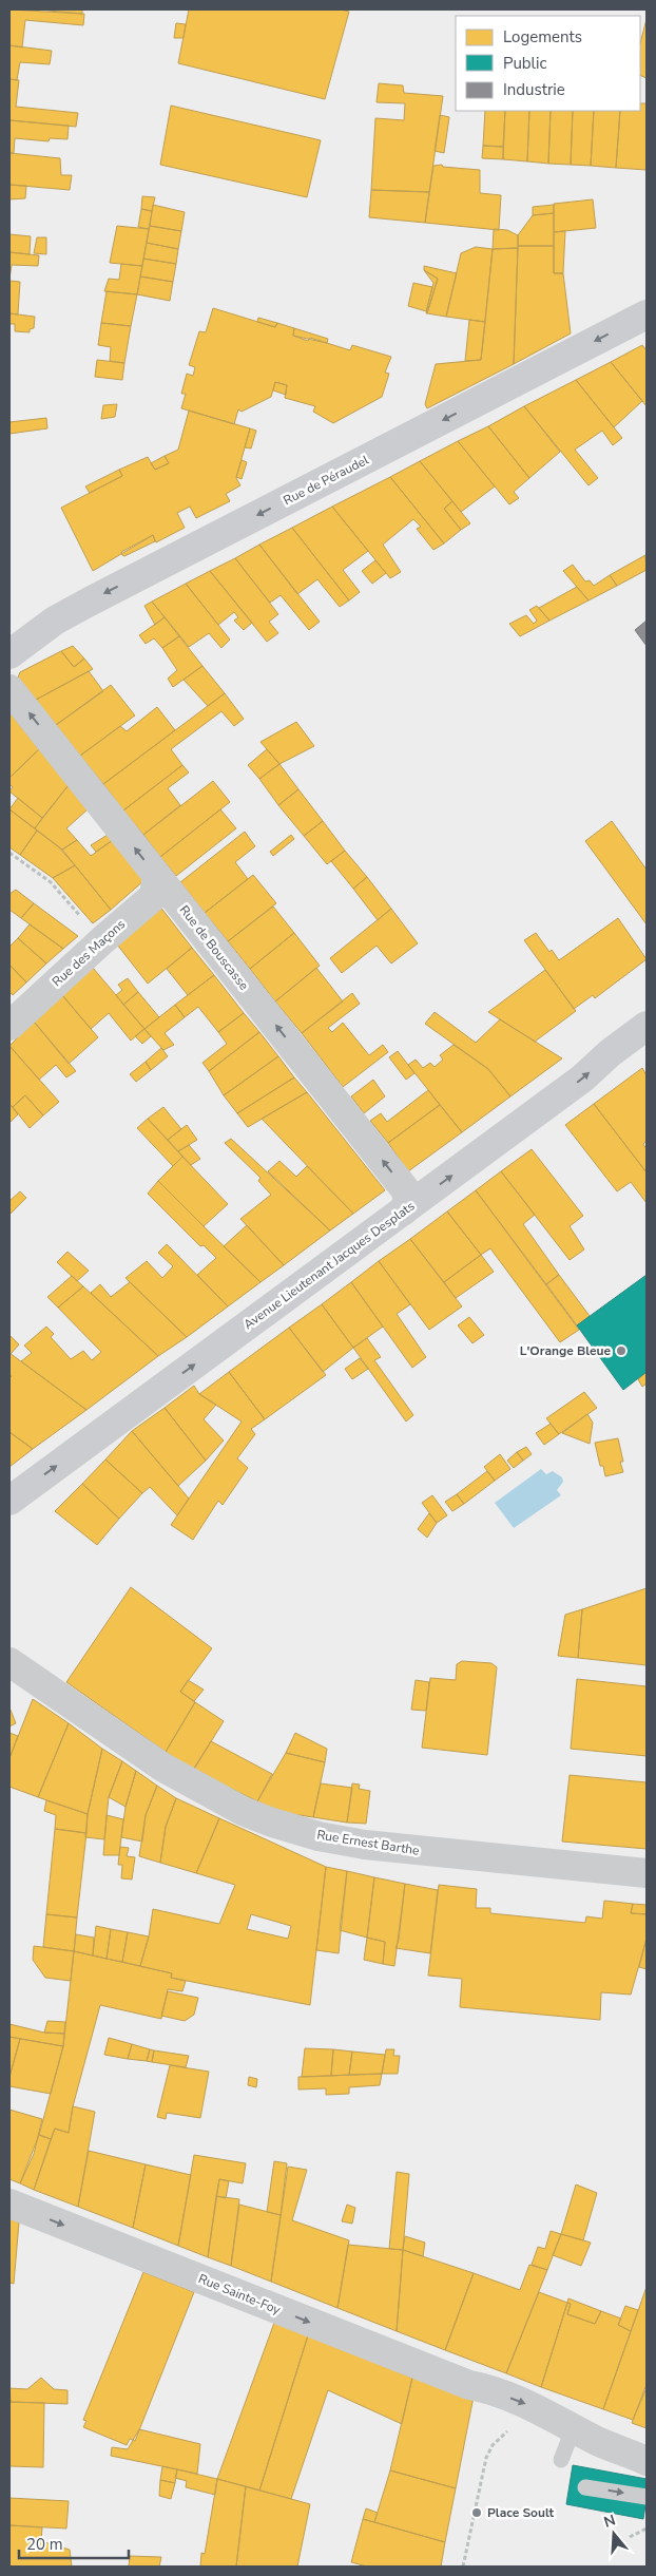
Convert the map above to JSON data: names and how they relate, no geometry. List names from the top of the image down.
{
  "streets": {
    "main road": ["Rue de Péraudel", "Avenue Lieutenant Jacques Desplats"],
    "street": [
      "Rue de Bouscasse",
      "Rue des Maçons",
      "Rue Ernest Barthe",
      "Rue Sainte-Foy"
    ]
  },
  "crossings": [
    ["Rue de Bouscasse", "Rue des Maçons"],
    ["Rue de Bouscasse", "Avenue Lieutenant Jacques Desplats"]
  ],
  "one_way": [
    "Rue de Péraudel",
    "Rue de Bouscasse",
    "Avenue Lieutenant Jacques Desplats",
    "Rue Sainte-Foy"
  ],
  "places": ["L'Orange Bleue", "Place Soult"],
  "legend": ["Logements", "Public", "Industrie"],
  "scale_bar": "20 m",
  "north": "top"
}
